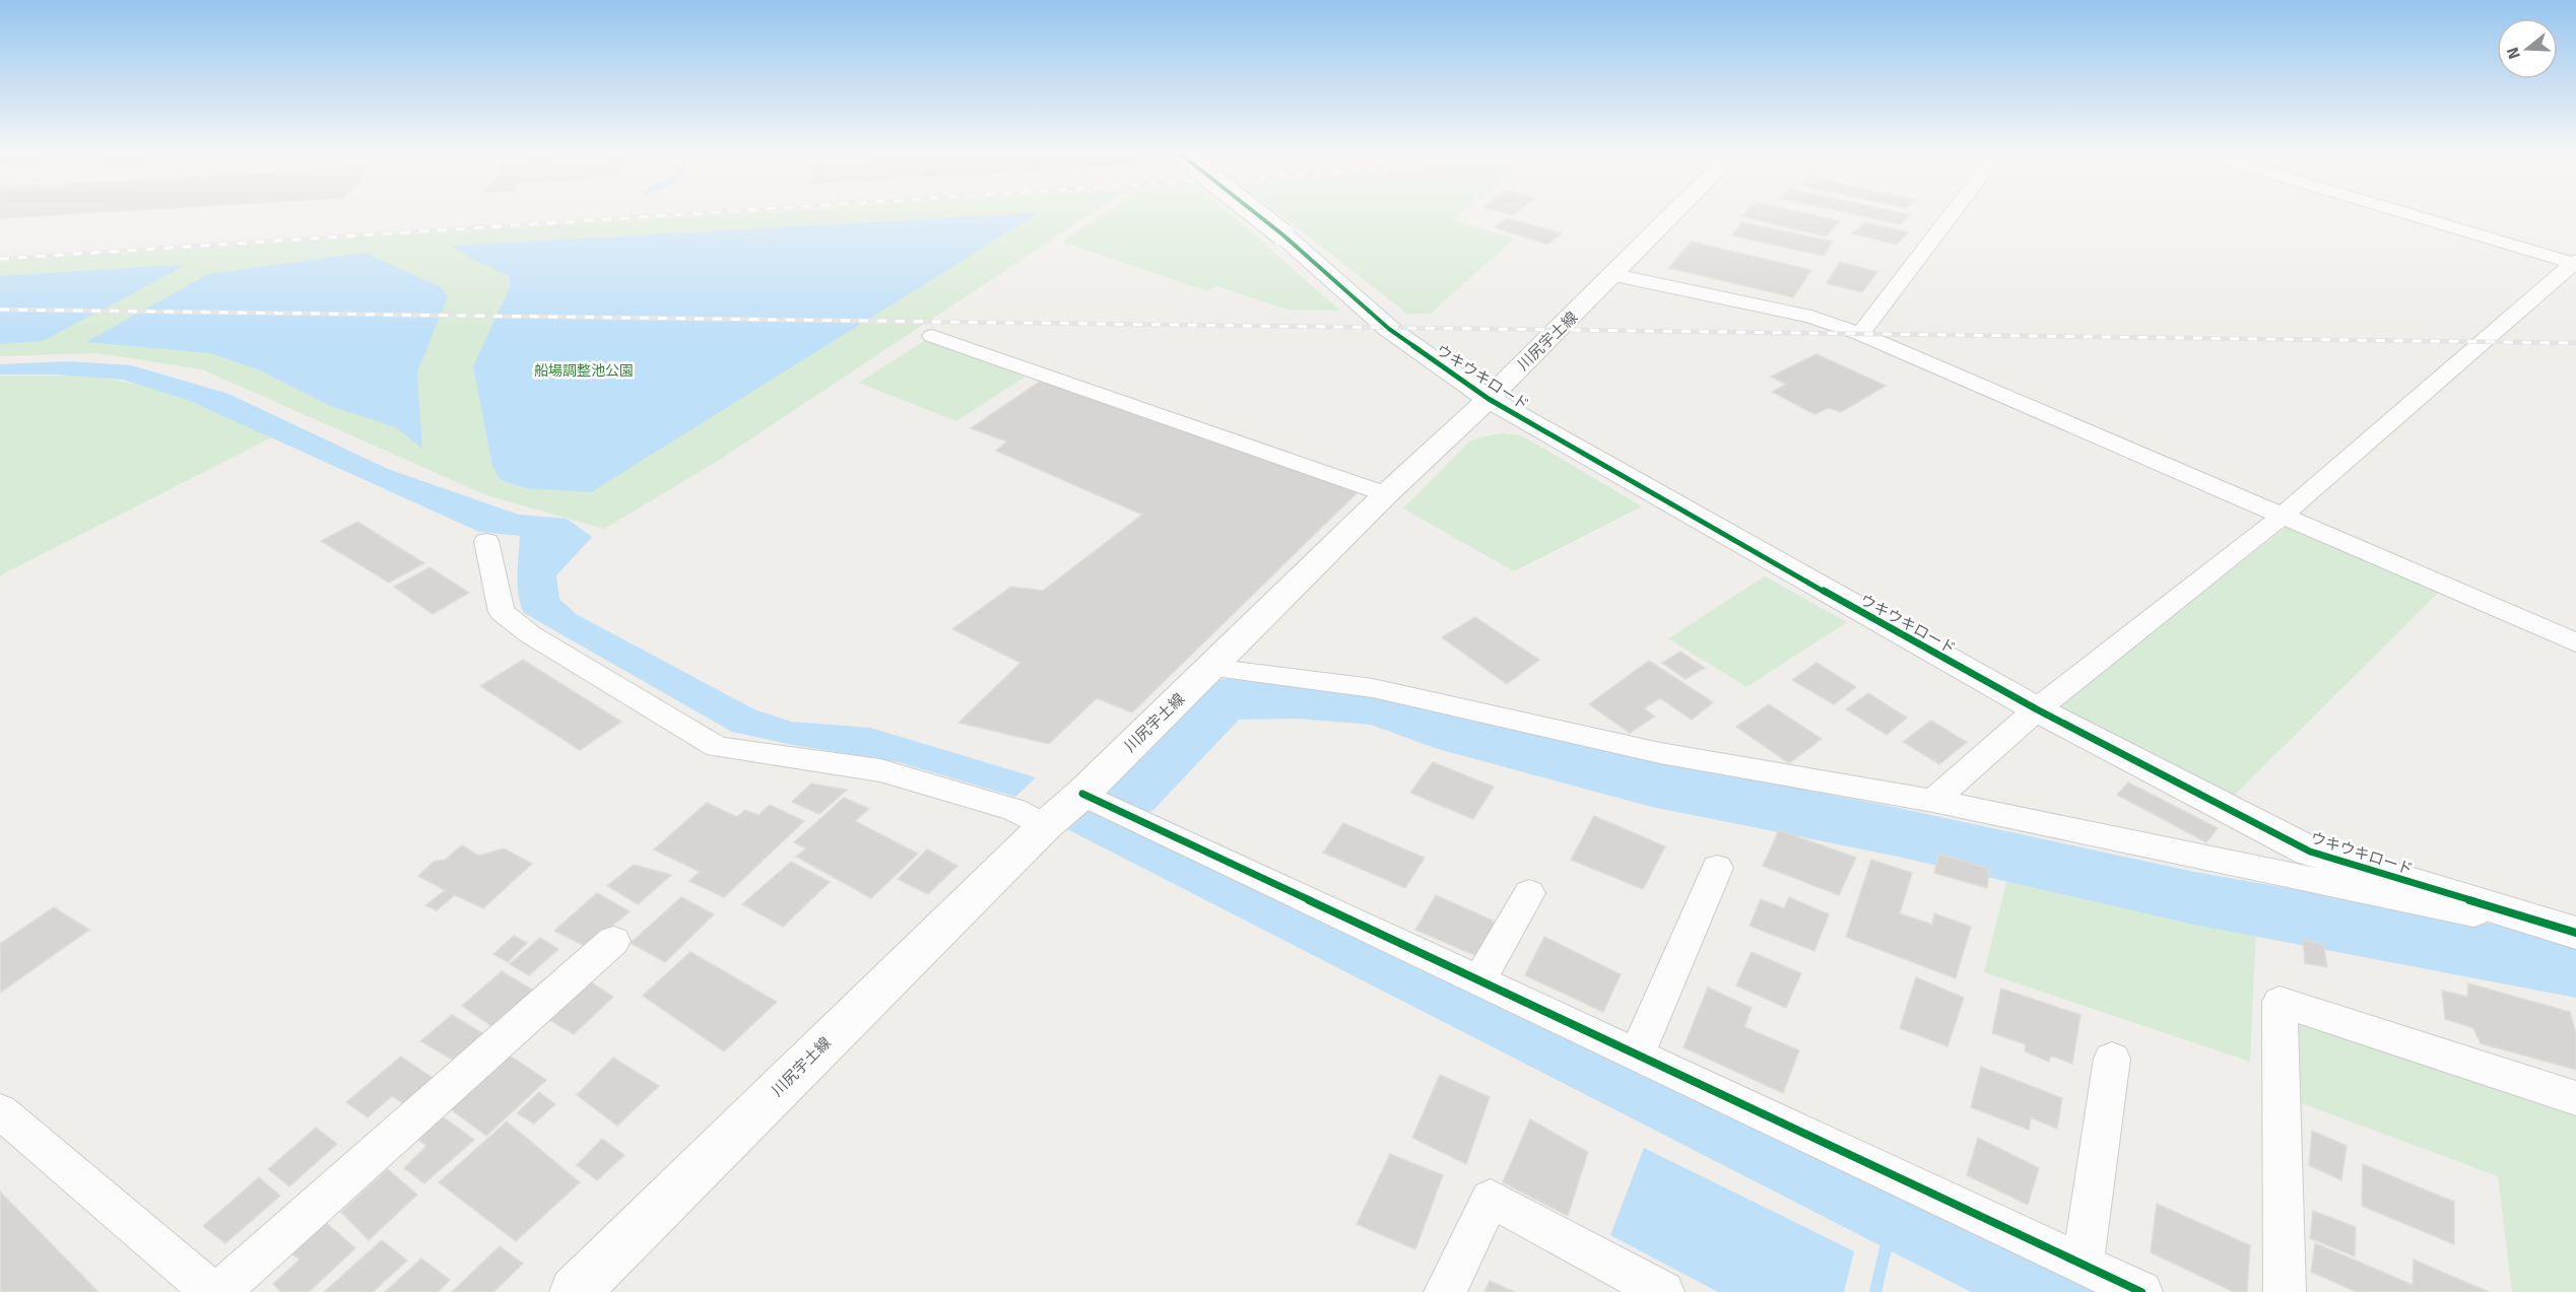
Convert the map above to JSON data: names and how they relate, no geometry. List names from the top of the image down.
{
  "streets": {
    "main road": ["川尻宇土線", "ウキウキロード"]
  },
  "crossings": [
    ["川尻宇土線", "ウキウキロード"]
  ],
  "parks": ["船場調整池公園"],
  "north": "left"
}
